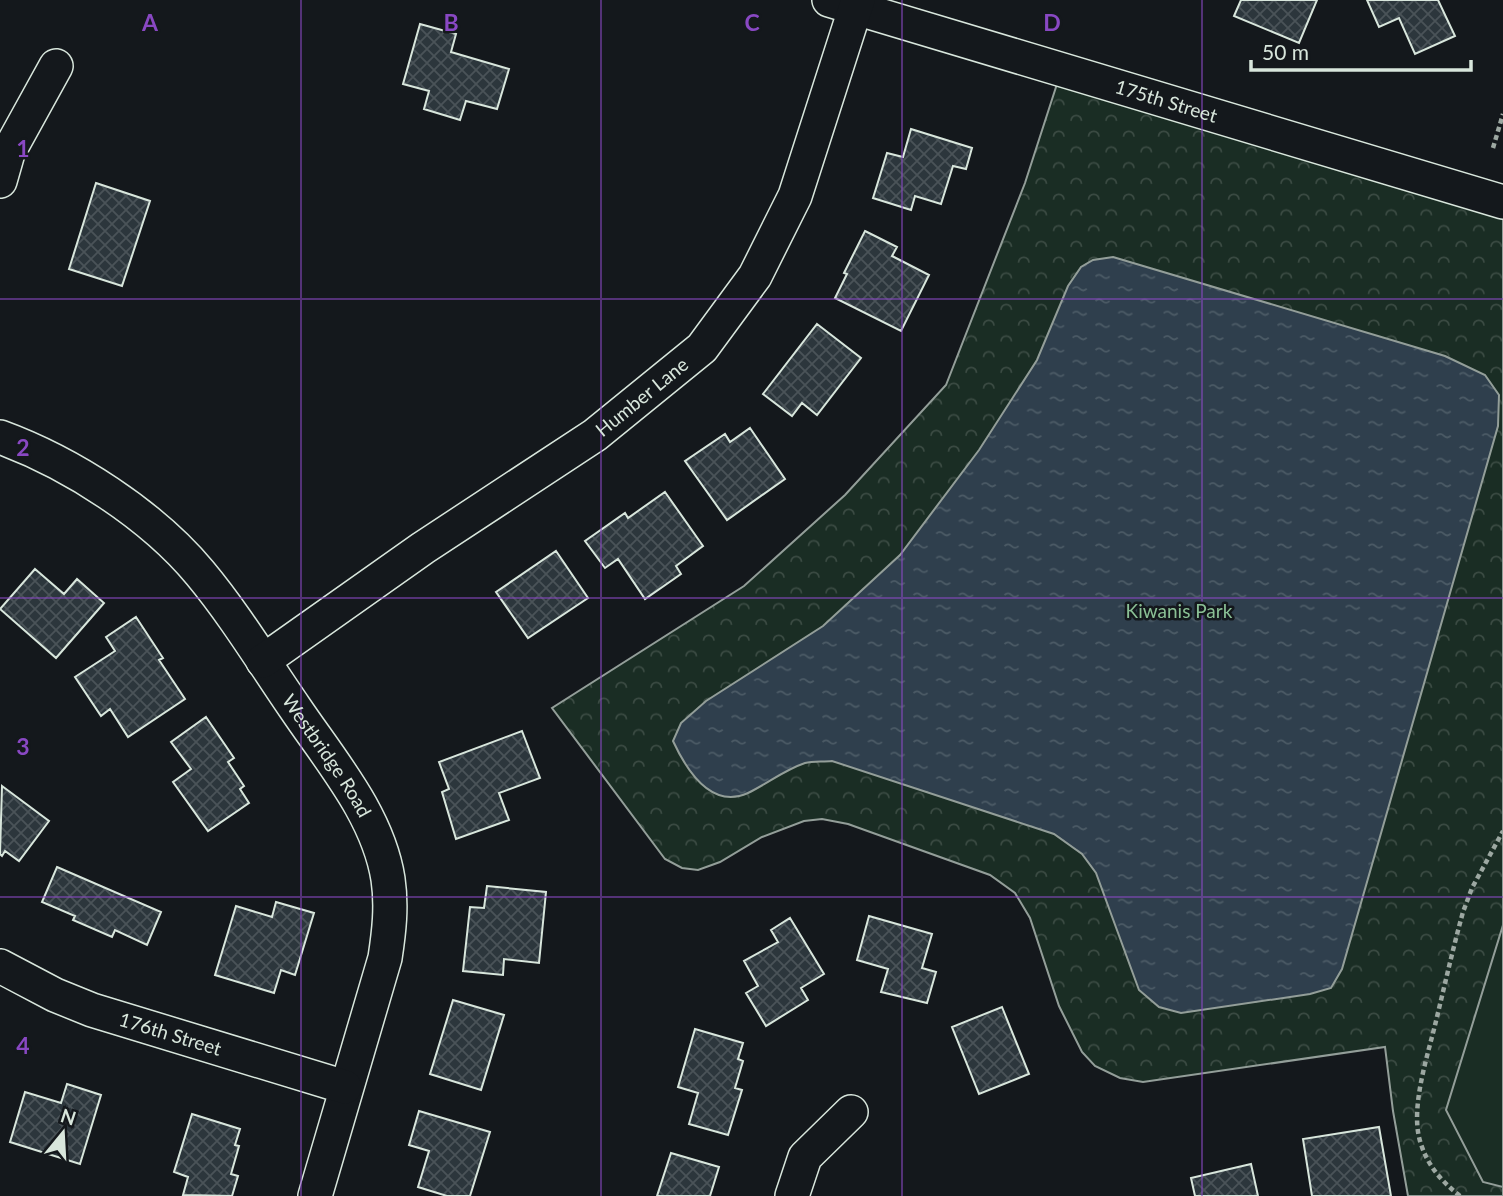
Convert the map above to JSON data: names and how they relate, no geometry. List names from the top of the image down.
{
  "streets": {
    "street": [
      "175th Street",
      "Humber Lane",
      "Westbridge Road",
      "176th Street"
    ]
  },
  "crossings": [
    ["175th Street", "Humber Lane"],
    ["Humber Lane", "Westbridge Road"],
    ["Westbridge Road", "176th Street"]
  ],
  "parks": ["Kiwanis Park"],
  "scale_bar": "50 m",
  "north": "top",
  "grid": {
    "columns": [
      "A",
      "B",
      "C",
      "D"
    ],
    "rows": [
      "1",
      "2",
      "3",
      "4"
    ]
  }
}
